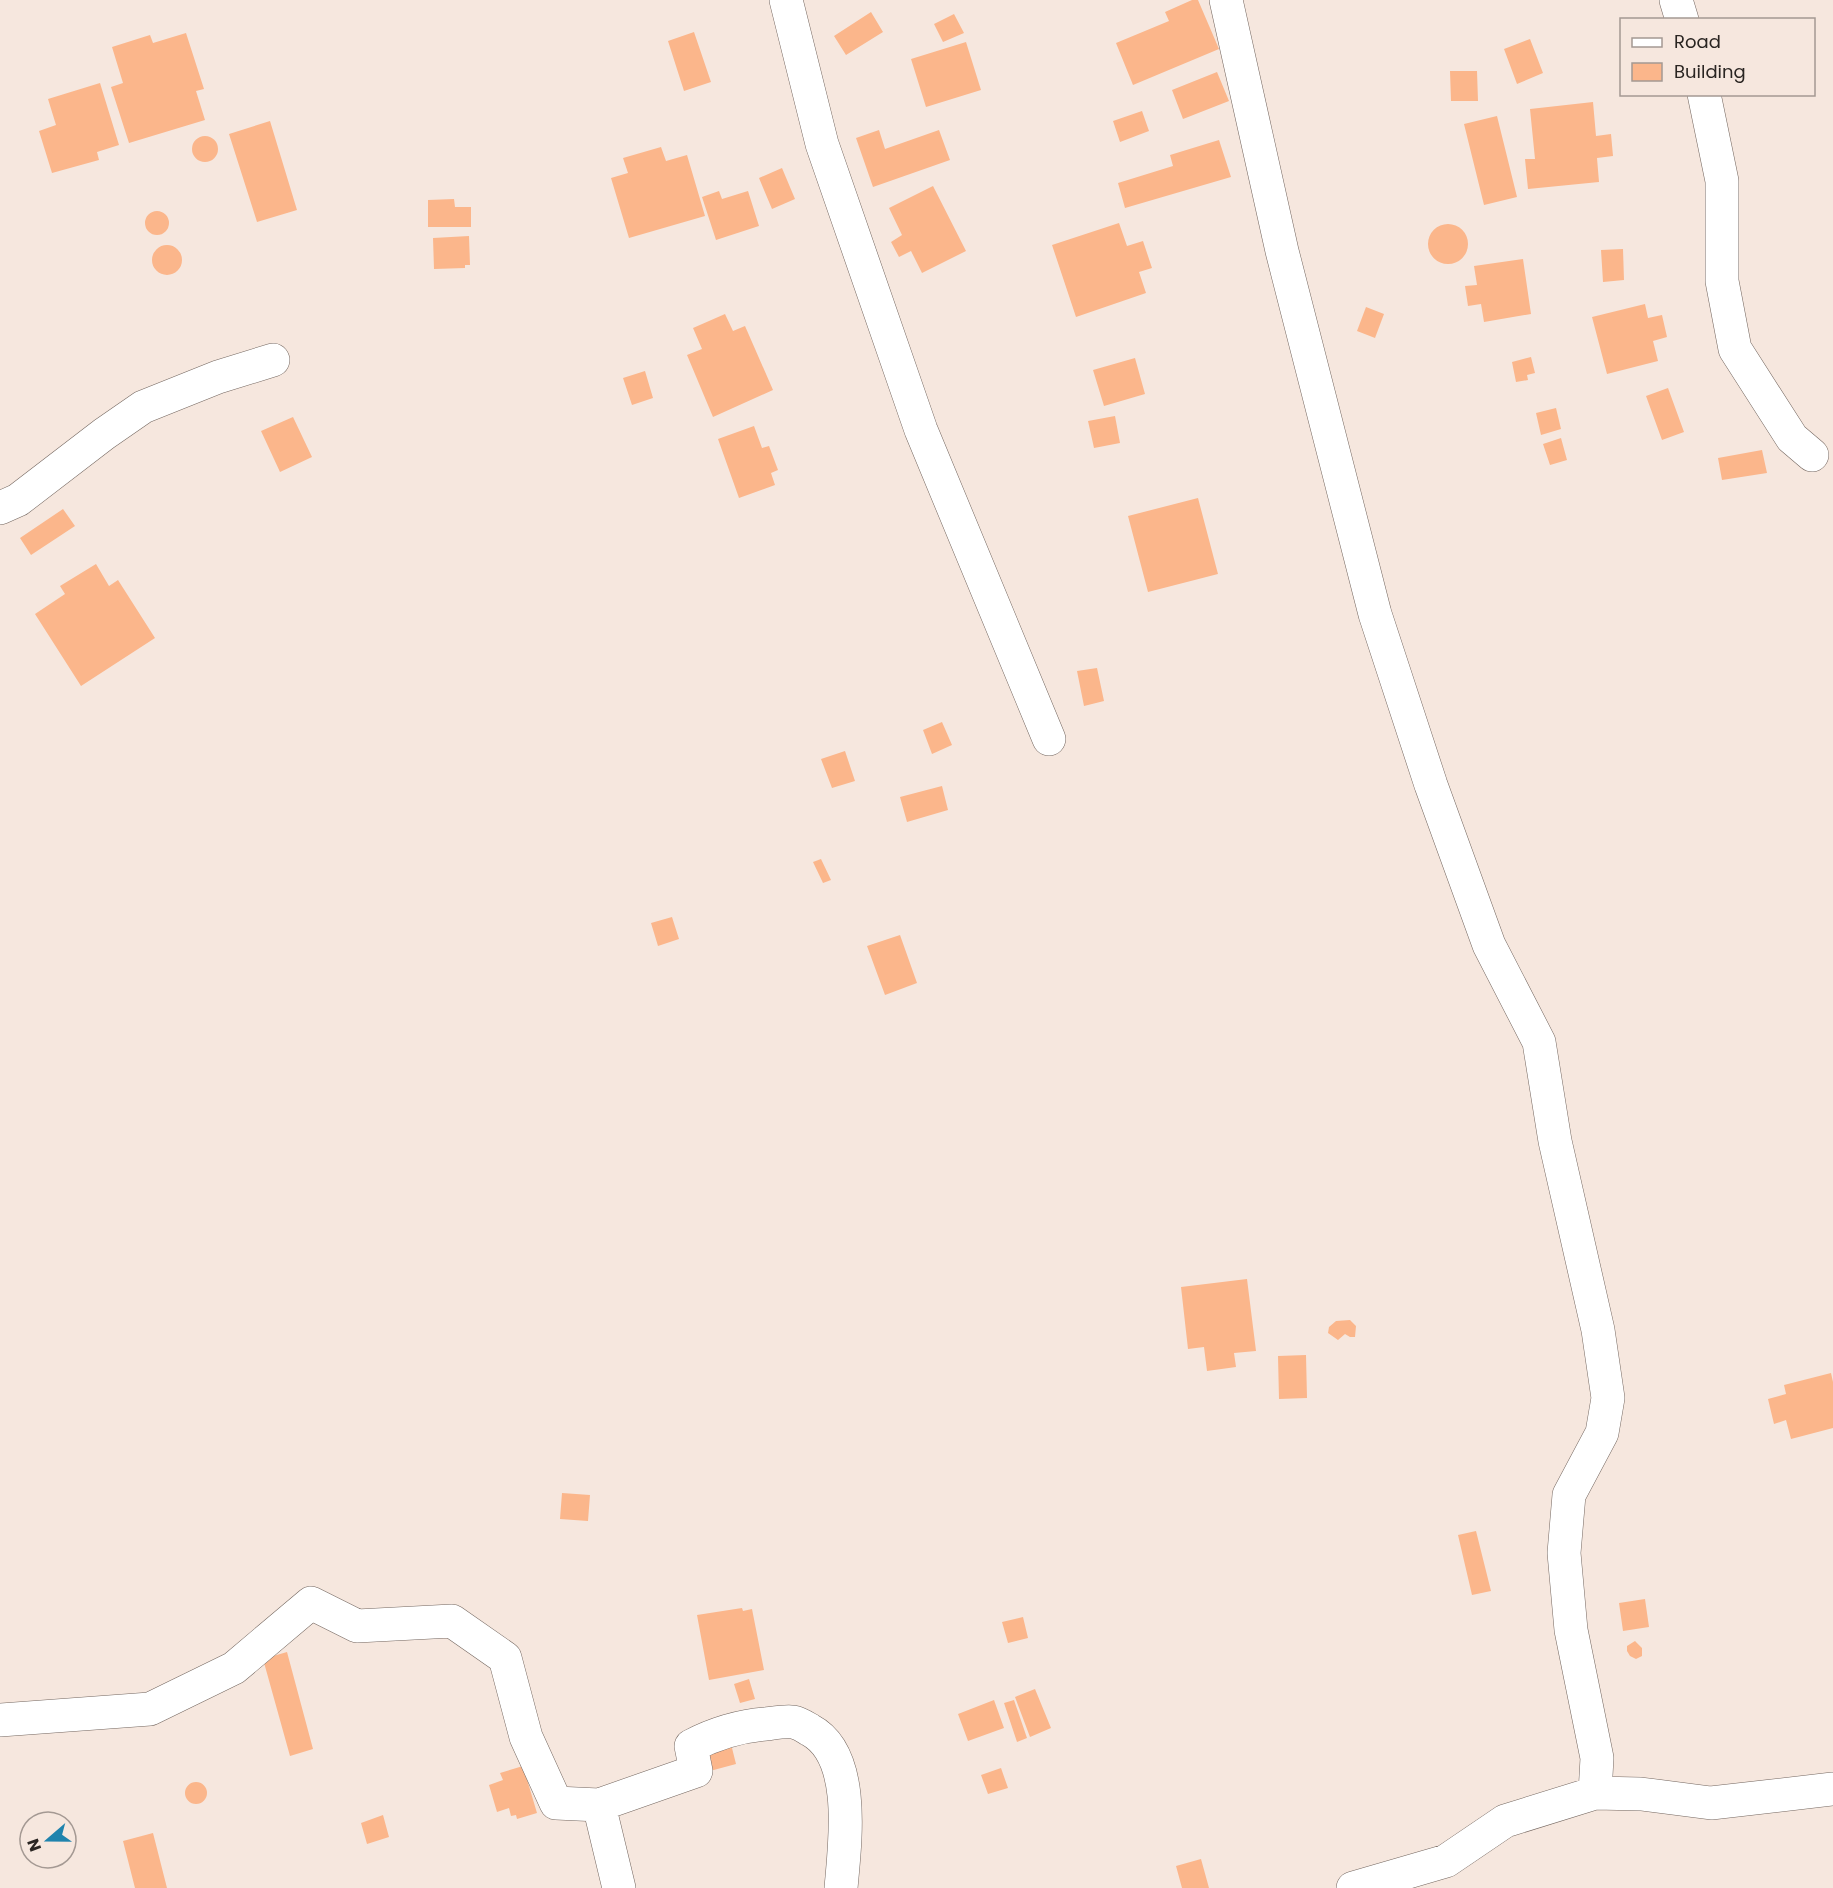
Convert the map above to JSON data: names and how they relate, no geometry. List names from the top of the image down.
{
  "legend": ["Road", "Building"],
  "north": "left"
}
